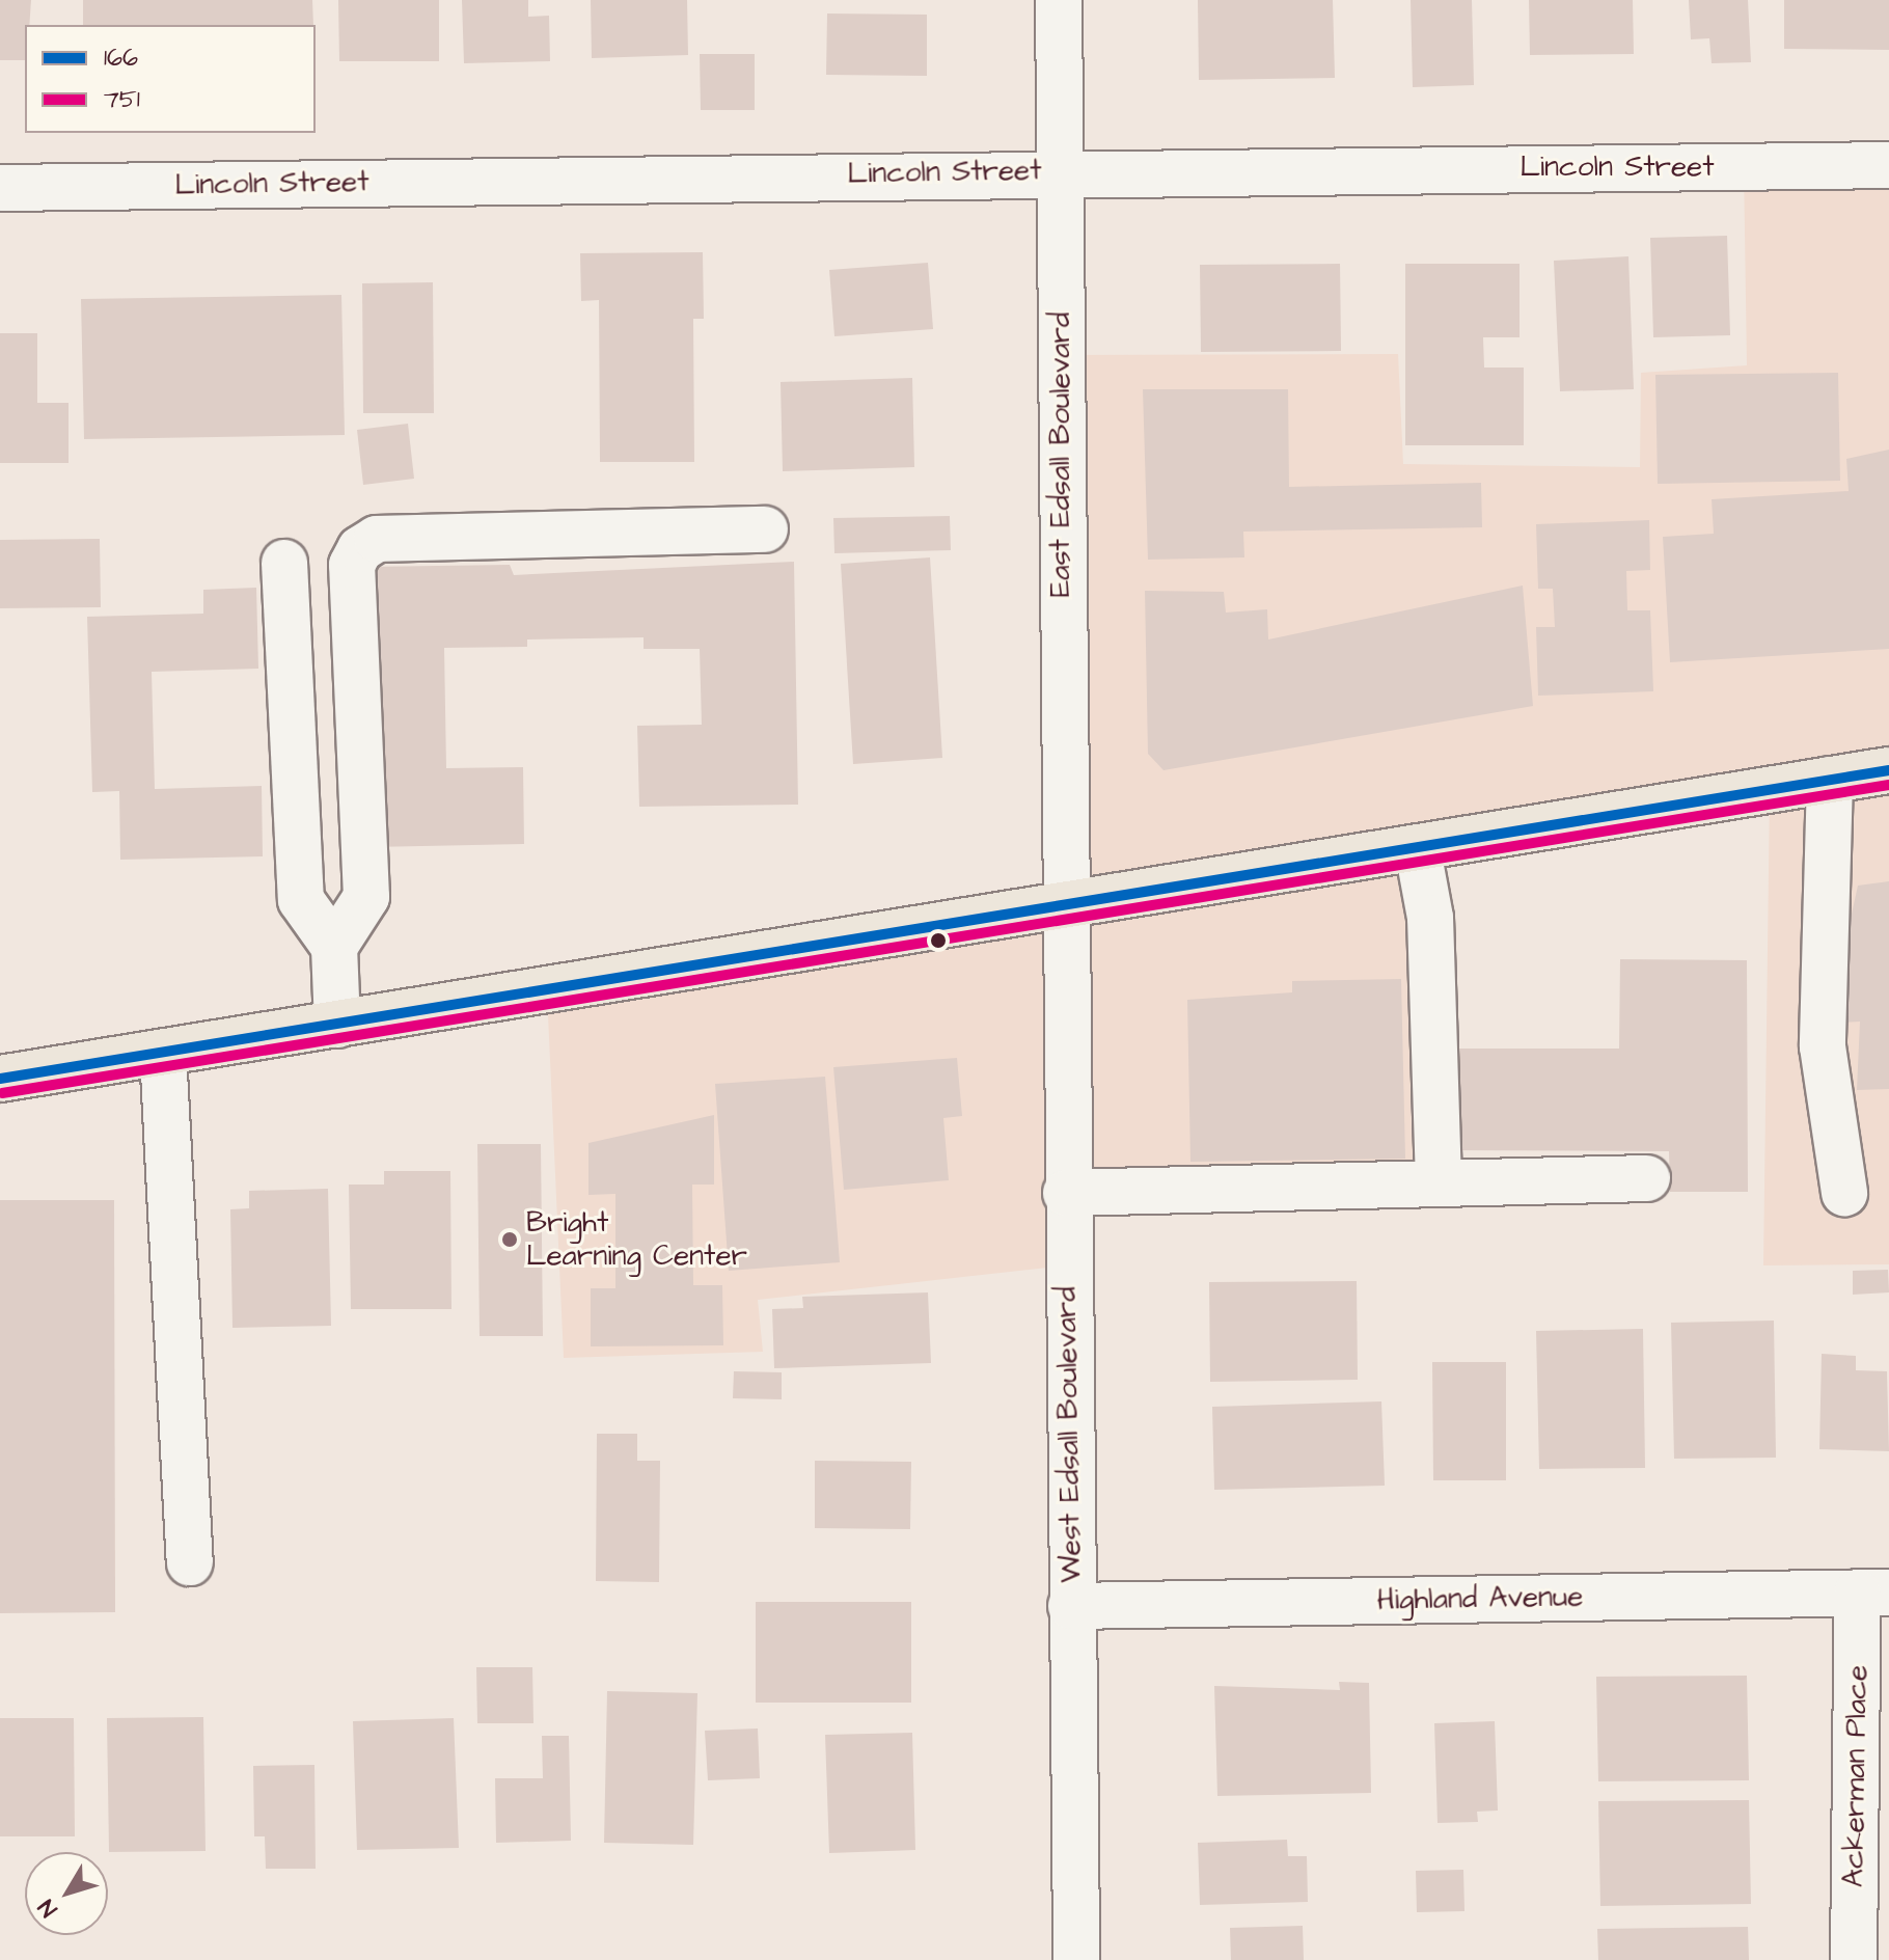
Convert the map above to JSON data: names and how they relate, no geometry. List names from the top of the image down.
{
  "streets": {
    "street": [
      "Lincoln Street",
      "East Edsall Boulevard",
      "West Edsall Boulevard",
      "Highland Avenue",
      "Ackerman Place"
    ]
  },
  "crossings": [
    ["Lincoln Street", "East Edsall Boulevard"],
    ["East Edsall Boulevard", "West Edsall Boulevard"],
    ["West Edsall Boulevard", "Highland Avenue"],
    ["Highland Avenue", "Ackerman Place"]
  ],
  "places": ["Bright Learning Center"],
  "lines": ["transit line 166", "transit line 751"],
  "legend": ["166", "751"],
  "north": "bottom left"
}
